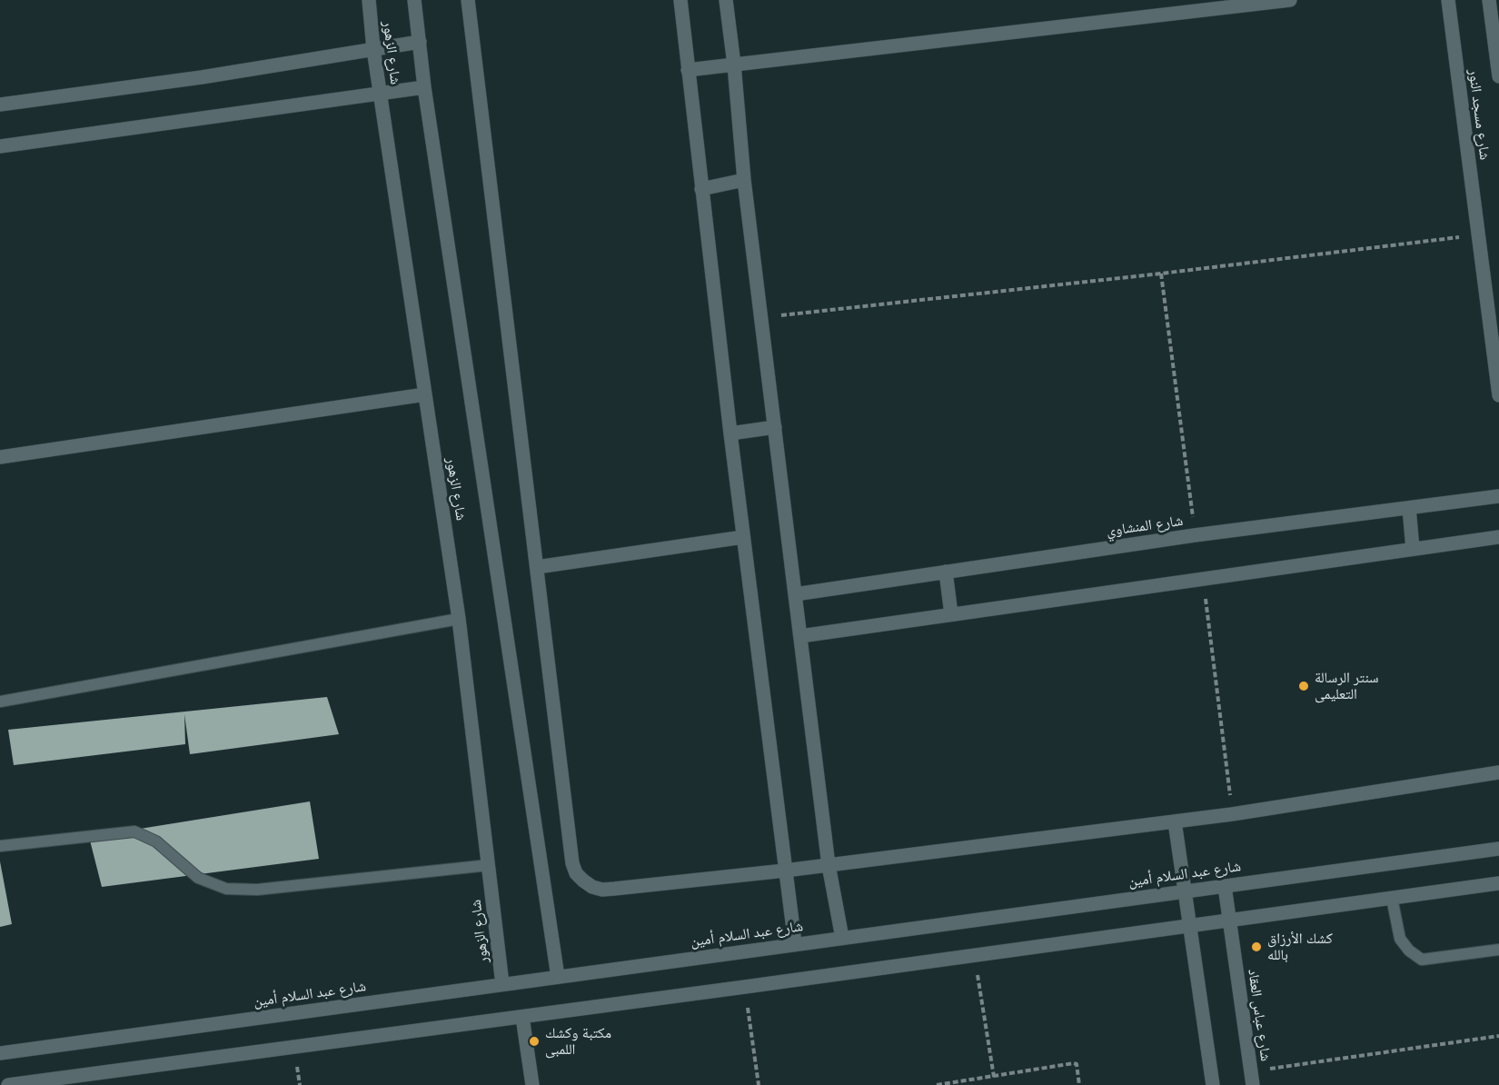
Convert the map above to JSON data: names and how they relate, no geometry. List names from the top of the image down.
{
  "streets": {
    "street": [
      "شارع الزهور",
      "شارع مسجد النور",
      "شارع المنشاوي",
      "شارع عبد السلام أمين",
      "شارع عباس العقاد"
    ]
  },
  "crossings": [
    ["شارع الزهور", "شارع عبد السلام أمين"],
    ["شارع عبد السلام أمين", "شارع عباس العقاد"]
  ],
  "places": ["سنتر الرسالة التعليمى", "كشك الأرزاق بالله", "مكتبة وكشك اللمبى"]
}
